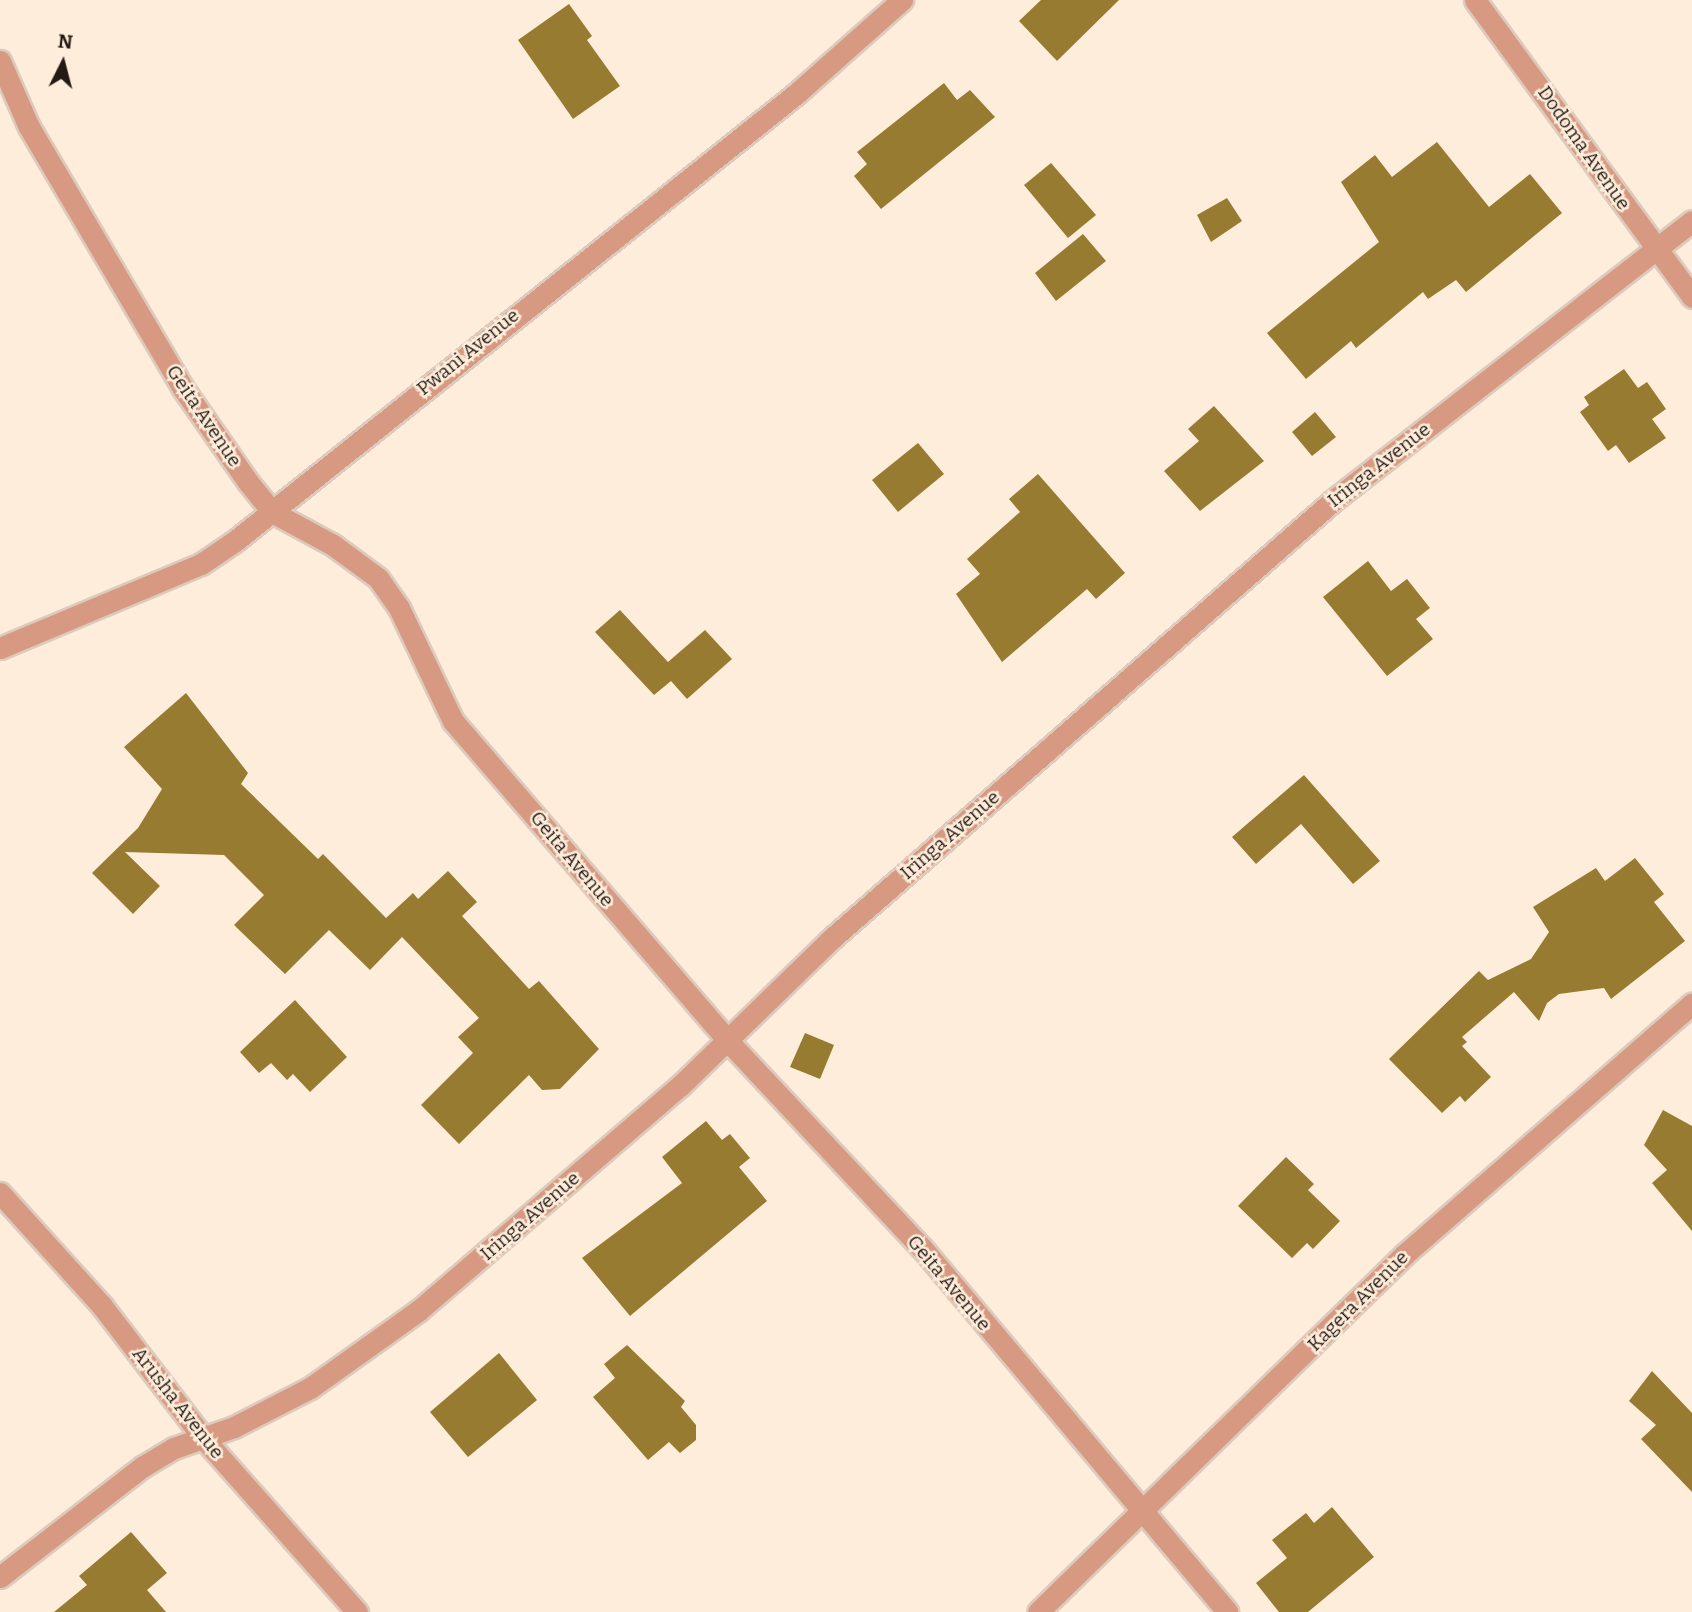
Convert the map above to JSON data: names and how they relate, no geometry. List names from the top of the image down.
{
  "streets": {
    "street": [
      "Dodoma Avenue",
      "Pwani Avenue",
      "Geita Avenue",
      "Iringa Avenue",
      "Kagera Avenue",
      "Arusha Avenue"
    ]
  },
  "crossings": [
    ["Dodoma Avenue", "Iringa Avenue"],
    ["Pwani Avenue", "Geita Avenue"],
    ["Geita Avenue", "Iringa Avenue"],
    ["Geita Avenue", "Kagera Avenue"],
    ["Iringa Avenue", "Arusha Avenue"]
  ],
  "north": "top"
}
